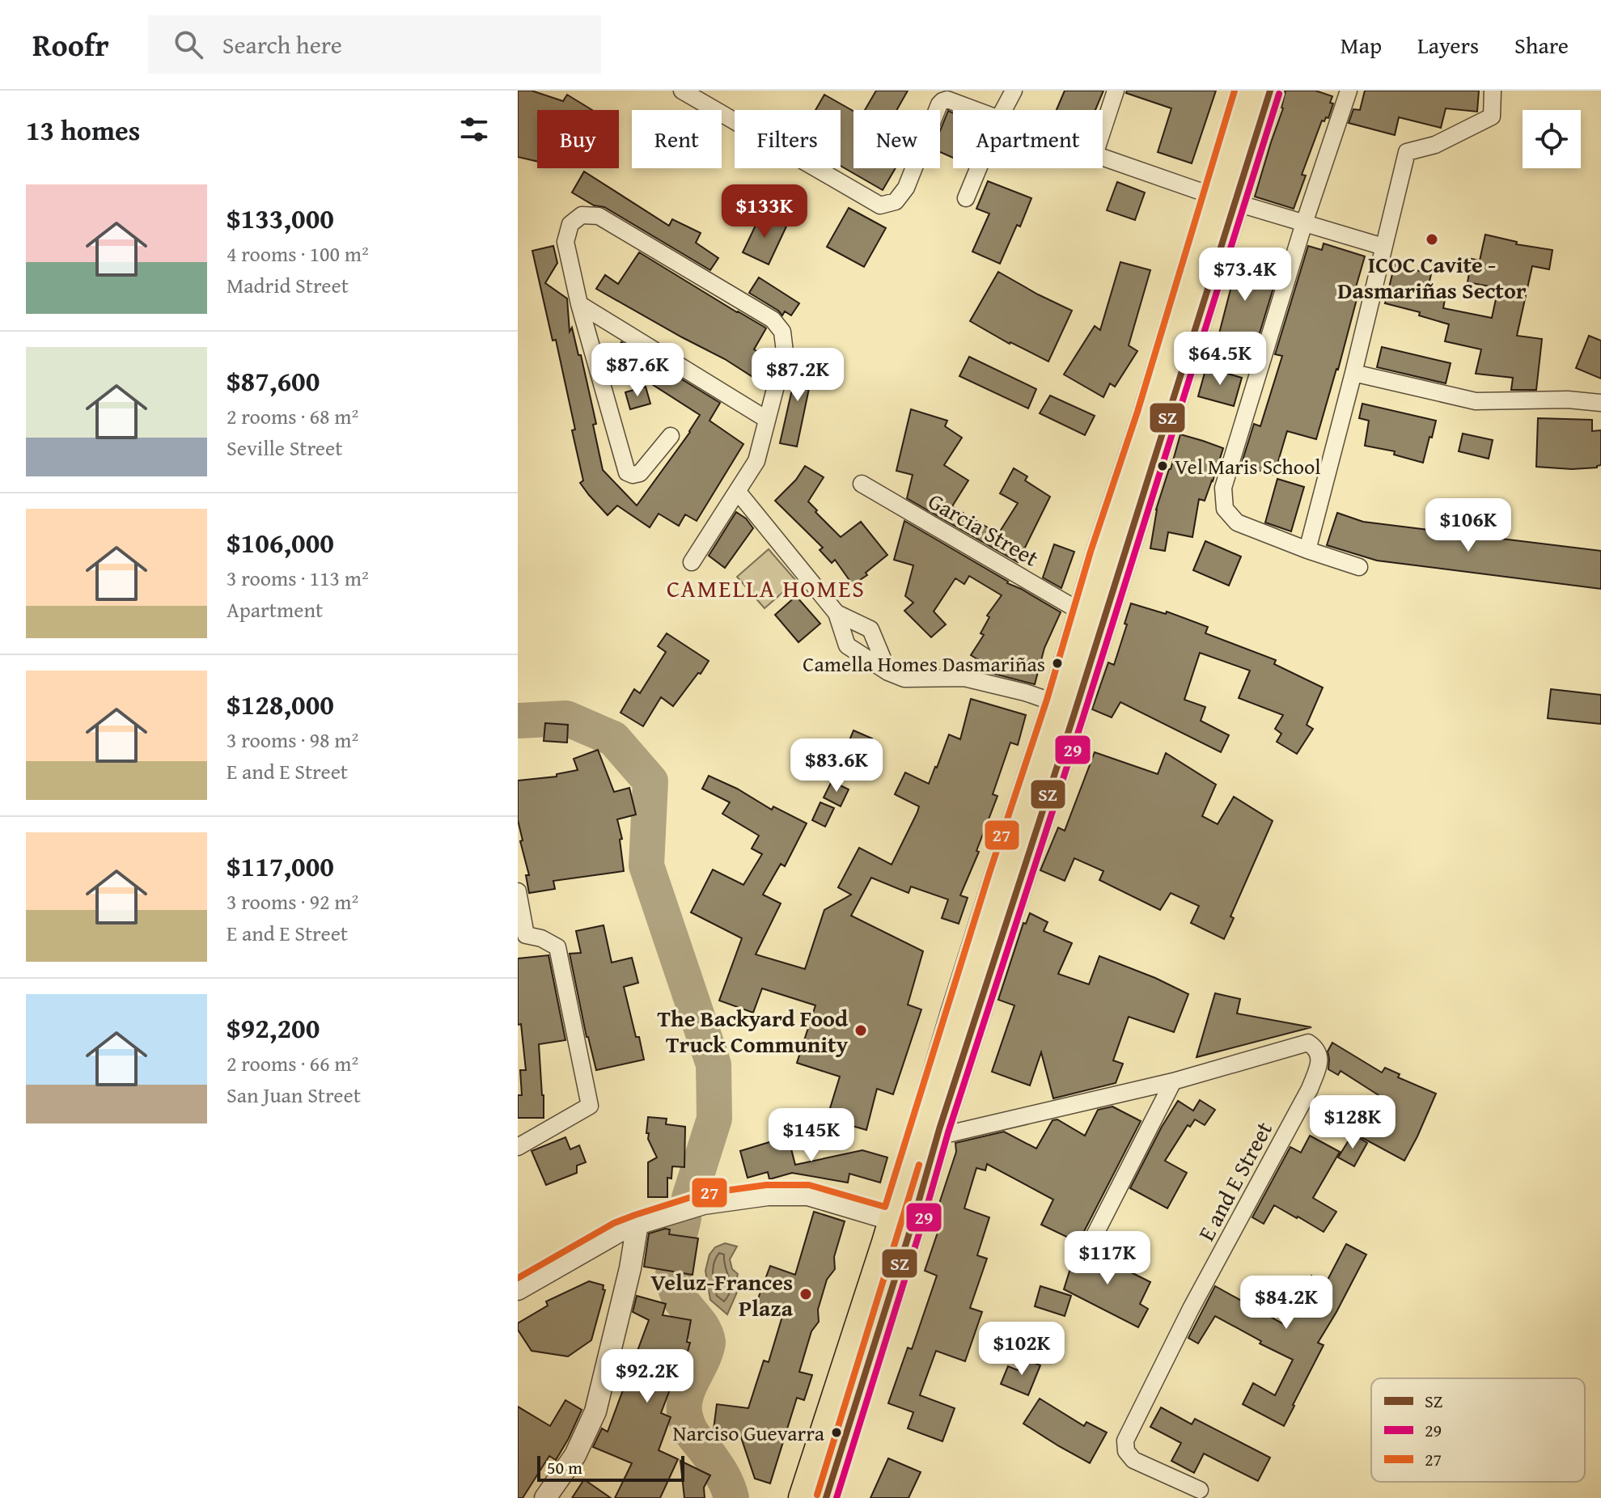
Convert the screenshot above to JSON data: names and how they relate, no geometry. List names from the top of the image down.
{
  "streets": {
    "street": ["Garcia Street", "E and E Street"]
  },
  "districts": ["CAMELLA HOMES"],
  "places": [
    "ICOC Cavite - Dasmariñas Sector",
    "Vel Maris School",
    "Camella Homes Dasmariñas",
    "The Backyard Food Truck Community",
    "Veluz-Frances Plaza",
    "Narciso Guevarra"
  ],
  "lines": ["transit line SZ", "transit line 27", "transit line 29"],
  "legend": ["SZ", "29", "27"],
  "scale_bar": "50 m",
  "page": {
    "header": "Roofr",
    "search": "Search here",
    "nav": ["Map", "Layers", "Share"],
    "heading": "13 homes",
    "chip": [
      "Buy",
      "Rent",
      "Filters",
      "New",
      "Apartment"
    ],
    "list": [
      {
        "name": "$133,000",
        "note": "4 rooms · 100 m² · Madrid Street"
      },
      {
        "name": "$87,600",
        "note": "2 rooms · 68 m² · Seville Street"
      },
      {
        "name": "$106,000",
        "note": "3 rooms · 113 m² · Apartment"
      },
      {
        "name": "$128,000",
        "note": "3 rooms · 98 m² · E and E Street"
      },
      {
        "name": "$117,000",
        "note": "3 rooms · 92 m² · E and E Street"
      },
      {
        "name": "$92,200",
        "note": "2 rooms · 66 m² · San Juan Street"
      }
    ],
    "price": [
      "$133K",
      "$73.4K",
      "$64.5K",
      "$87.6K",
      "$87.2K",
      "$106K",
      "$83.6K",
      "$128K",
      "$145K",
      "$117K",
      "$84.2K",
      "$102K",
      "$92.2K"
    ],
    "scale": "50 m"
  }
}
